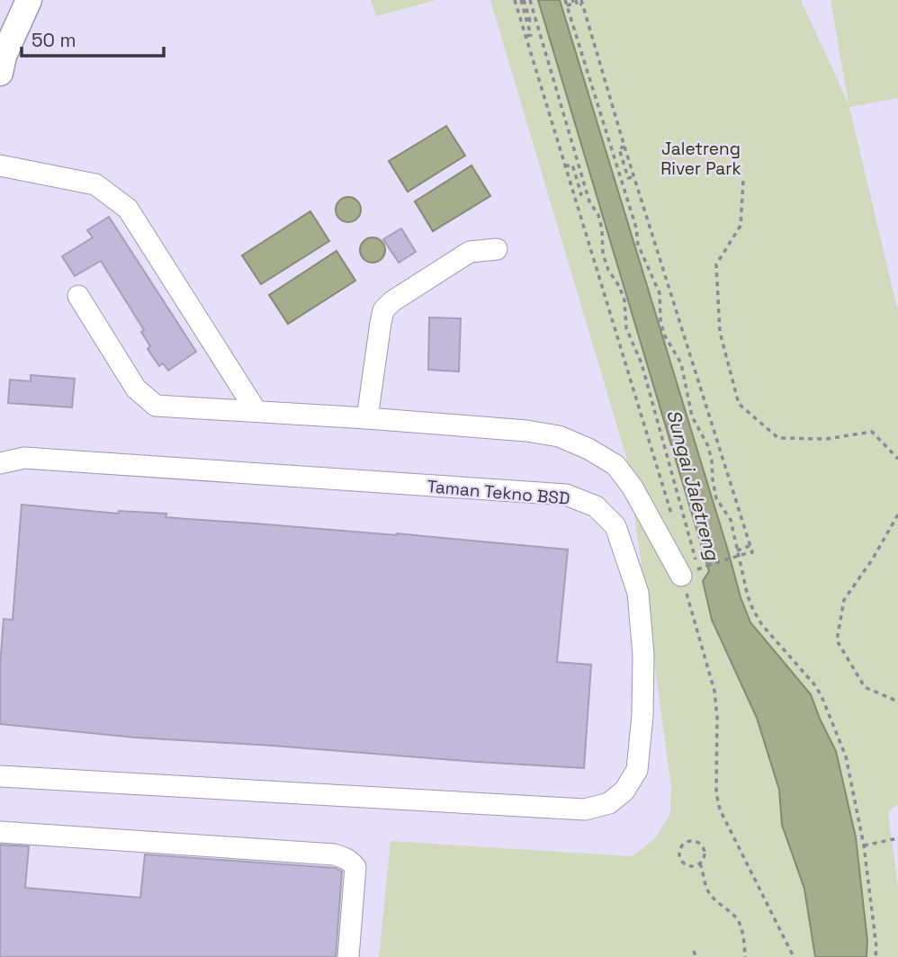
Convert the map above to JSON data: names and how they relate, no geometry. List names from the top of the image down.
{
  "streets": {
    "lane": ["Taman Tekno BSD"]
  },
  "water": ["Sungai Jaletreng"],
  "parks": ["Jaletreng River Park"],
  "scale_bar": "50 m"
}
